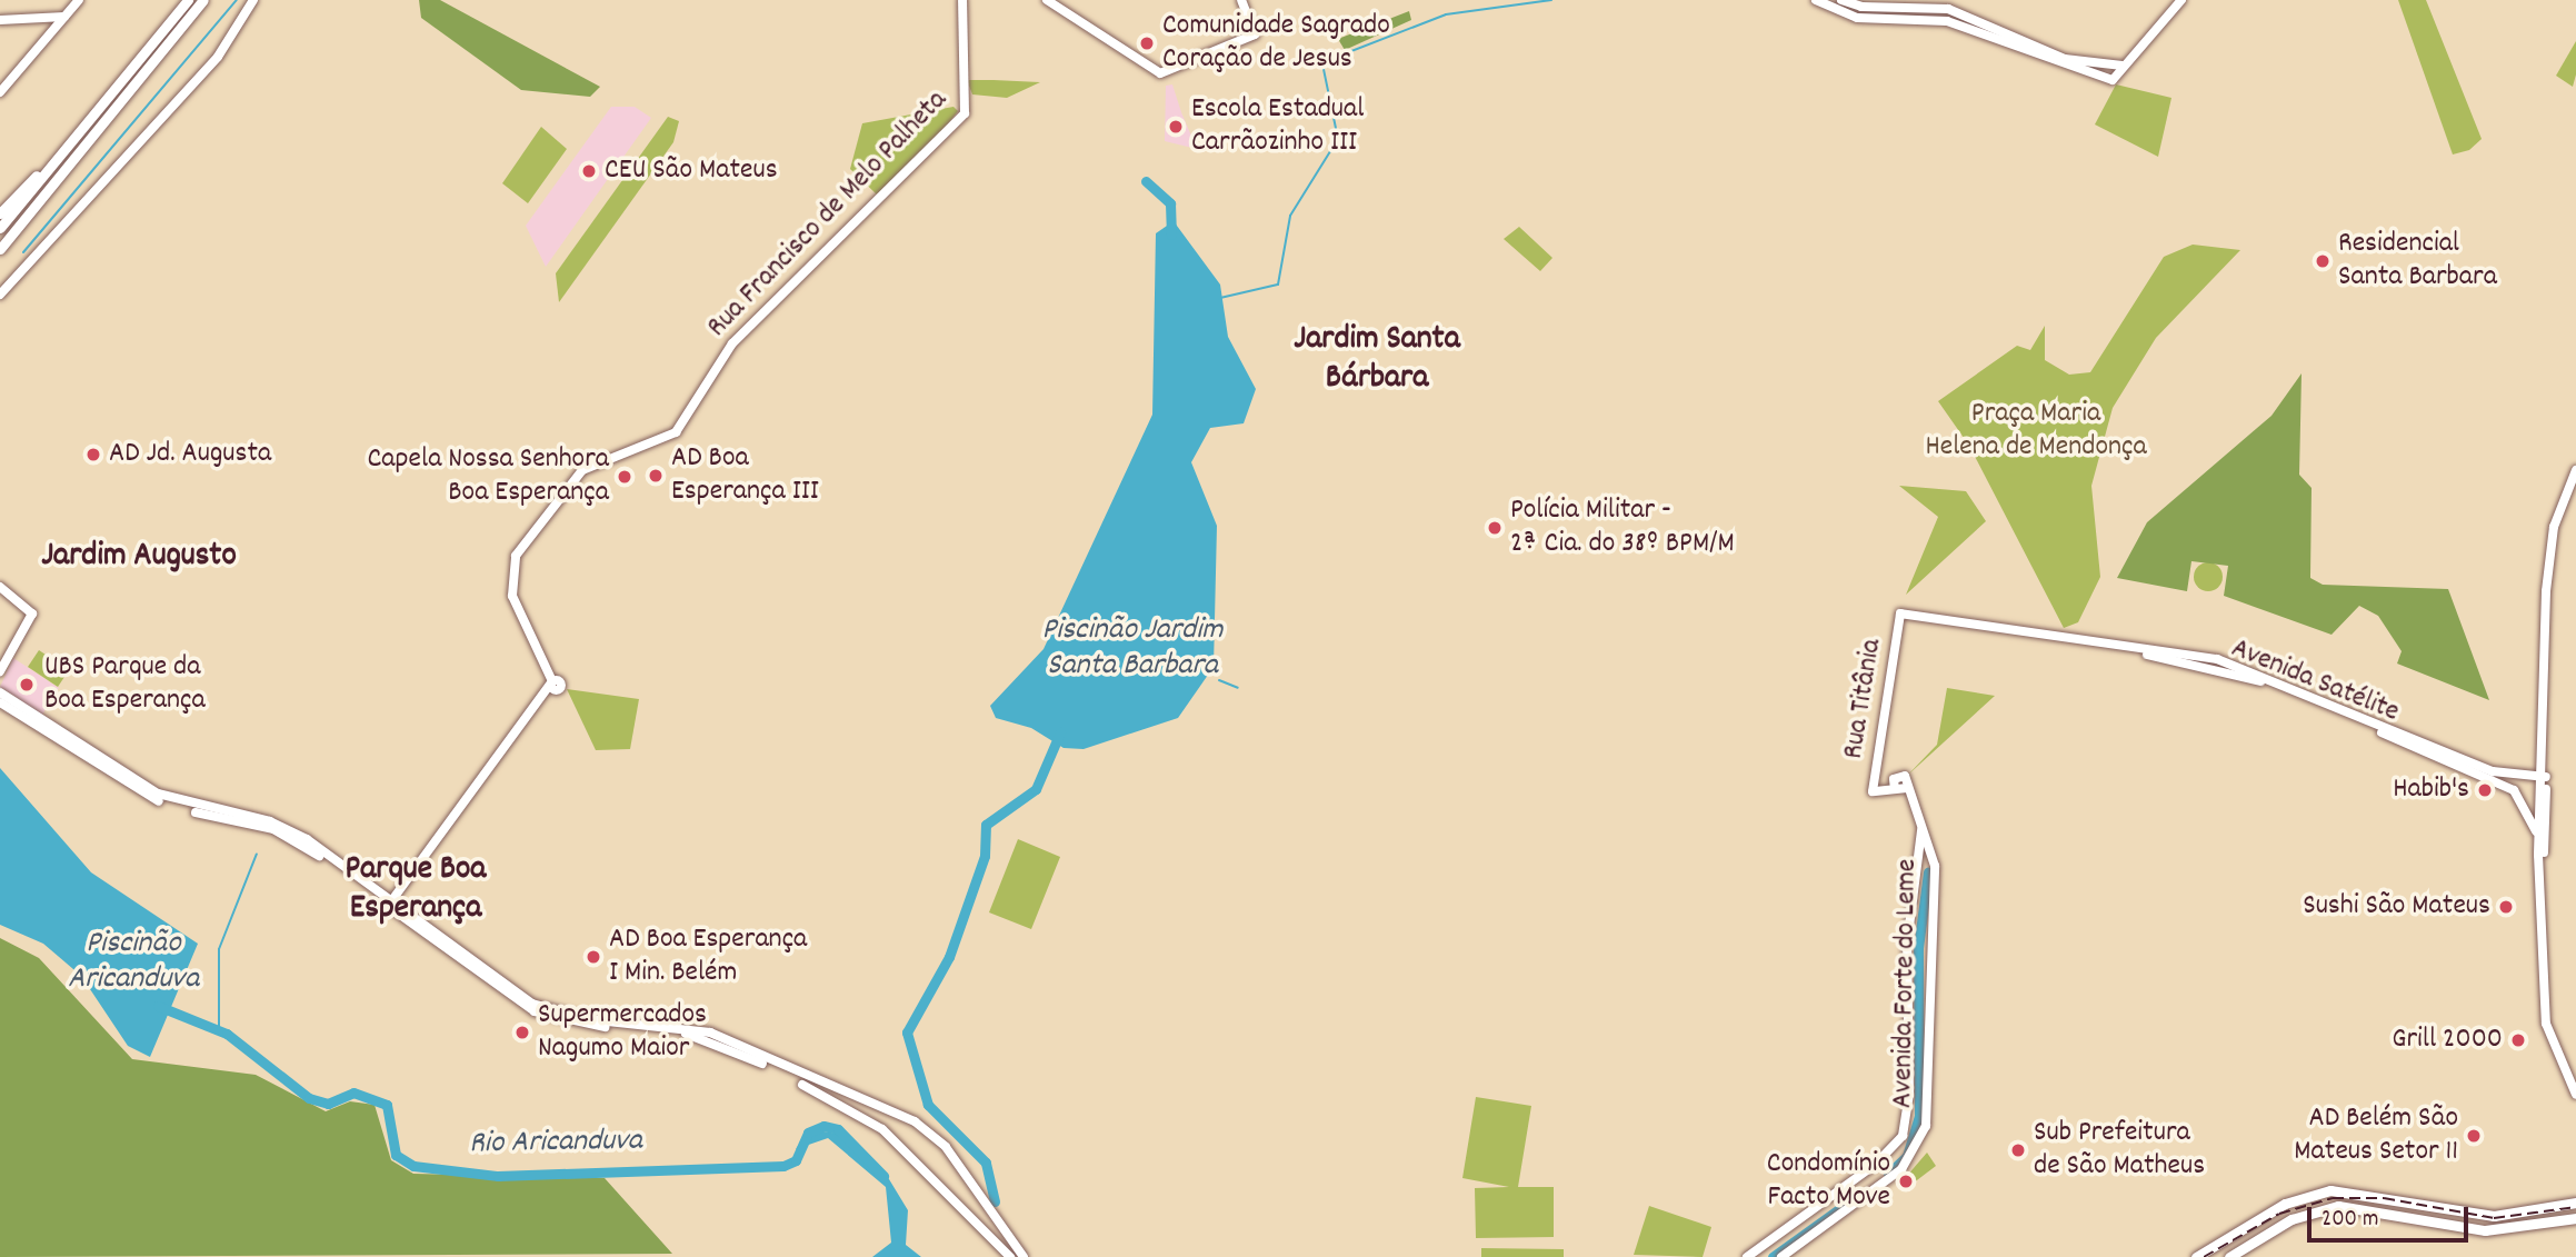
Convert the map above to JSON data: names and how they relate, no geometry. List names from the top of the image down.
{
  "streets": {
    "main road": [
      "Rua Francisco de Melo Palheta",
      "Avenida Satélite",
      "Rua Titânia",
      "Avenida Forte do Leme"
    ]
  },
  "crossings": [
    ["Avenida Satélite", "Rua Titânia"],
    ["Rua Titânia", "Avenida Forte do Leme"]
  ],
  "districts": ["Jardim Santa Bárbara", "Jardim Augusto", "Parque Boa Esperança"],
  "water": ["Piscinão Jardim Santa Barbara", "Piscinão Aricanduva", "Rio Aricanduva"],
  "parks": ["Praça Maria Helena de Mendonça"],
  "places": [
    "Comunidade Sagrado Coração de Jesus",
    "Escola Estadual Carrãozinho III",
    "CEU São Mateus",
    "Residencial Santa Barbara",
    "AD Jd. Augusta",
    "AD Boa Esperança III",
    "Capela Nossa Senhora Boa Esperança",
    "Polícia Militar - 2ª Cia. do 38º BPM/M",
    "UBS Parque da Boa Esperança",
    "Habib's",
    "Sushi São Mateus",
    "AD Boa Esperança I Min. Belém",
    "Supermercados Nagumo Maior",
    "Grill 2000",
    "AD Belém São Mateus Setor 11",
    "Sub Prefeitura de São Matheus",
    "Condomínio Facto Move"
  ],
  "scale_bar": "200 m"
}
